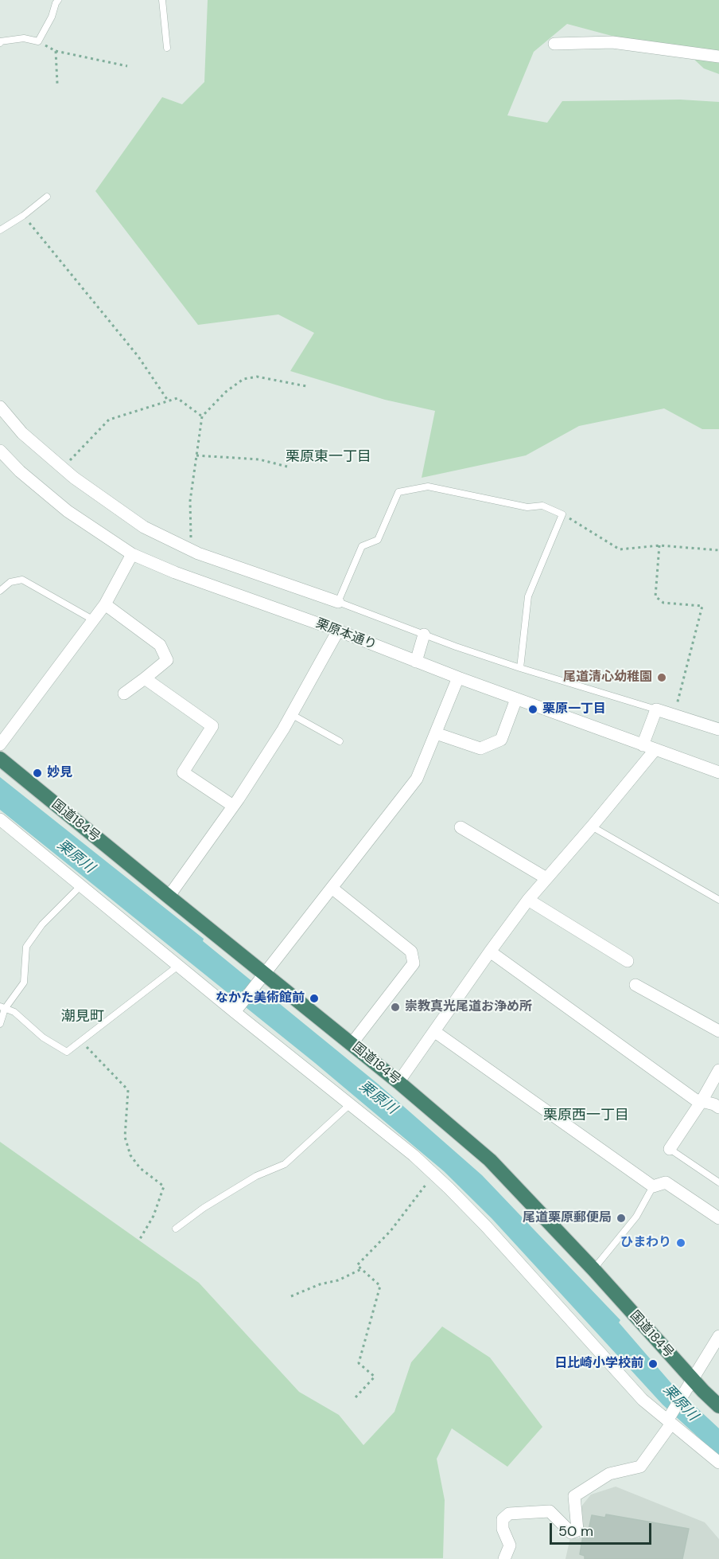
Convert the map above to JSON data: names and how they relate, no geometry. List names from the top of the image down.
{
  "streets": {
    "highway": ["国道184号"],
    "street": ["栗原本通り"]
  },
  "districts": ["栗原東一丁目", "潮見町", "栗原西一丁目"],
  "water": ["栗原川"],
  "places": [
    "尾道清心幼稚園",
    "栗原一丁目",
    "妙見",
    "なかた美術館前",
    "崇教真光尾道お浄め所",
    "尾道栗原郵便局",
    "ひまわり",
    "日比崎小学校前"
  ],
  "scale_bar": "50 m"
}
